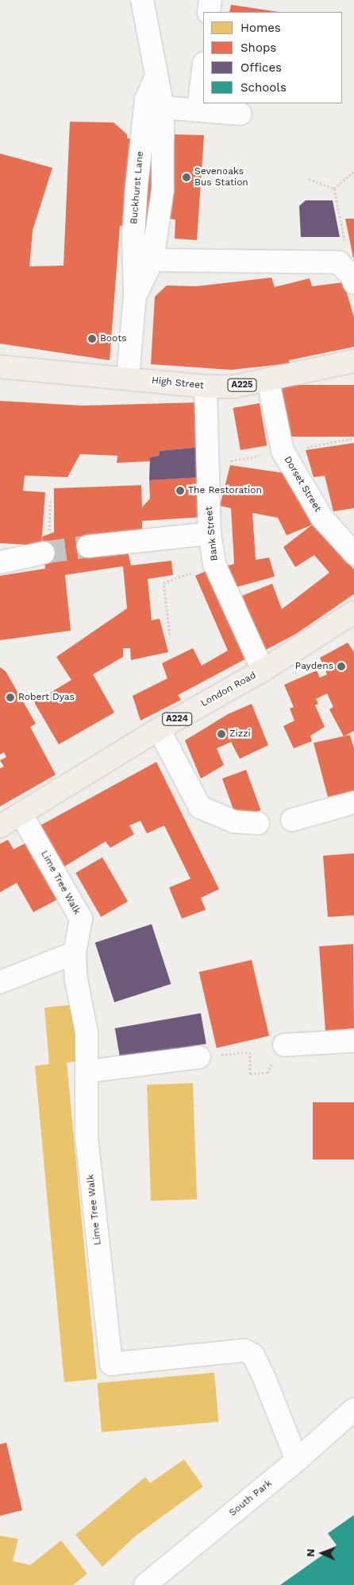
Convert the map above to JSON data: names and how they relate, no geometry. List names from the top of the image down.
{
  "streets": {
    "main road": [
      "High Street",
      "A225",
      "London Road",
      "A224"
    ],
    "street": [
      "Buckhurst Lane",
      "Dorset Street",
      "Bank Street",
      "Lime Tree Walk",
      "South Park"
    ]
  },
  "crossings": [
    ["Buckhurst Lane", "High Street"],
    ["High Street", "Dorset Street"],
    ["High Street", "Bank Street"],
    ["Bank Street", "London Road"],
    ["London Road", "Lime Tree Walk"],
    ["Lime Tree Walk", "South Park"]
  ],
  "places": [
    "Sevenoaks Bus Station",
    "Boots",
    "The Restoration",
    "Paydens",
    "Robert Dyas",
    "Zizzi"
  ],
  "legend": [
    "Homes",
    "Shops",
    "Offices",
    "Schools"
  ],
  "north": "left"
}
